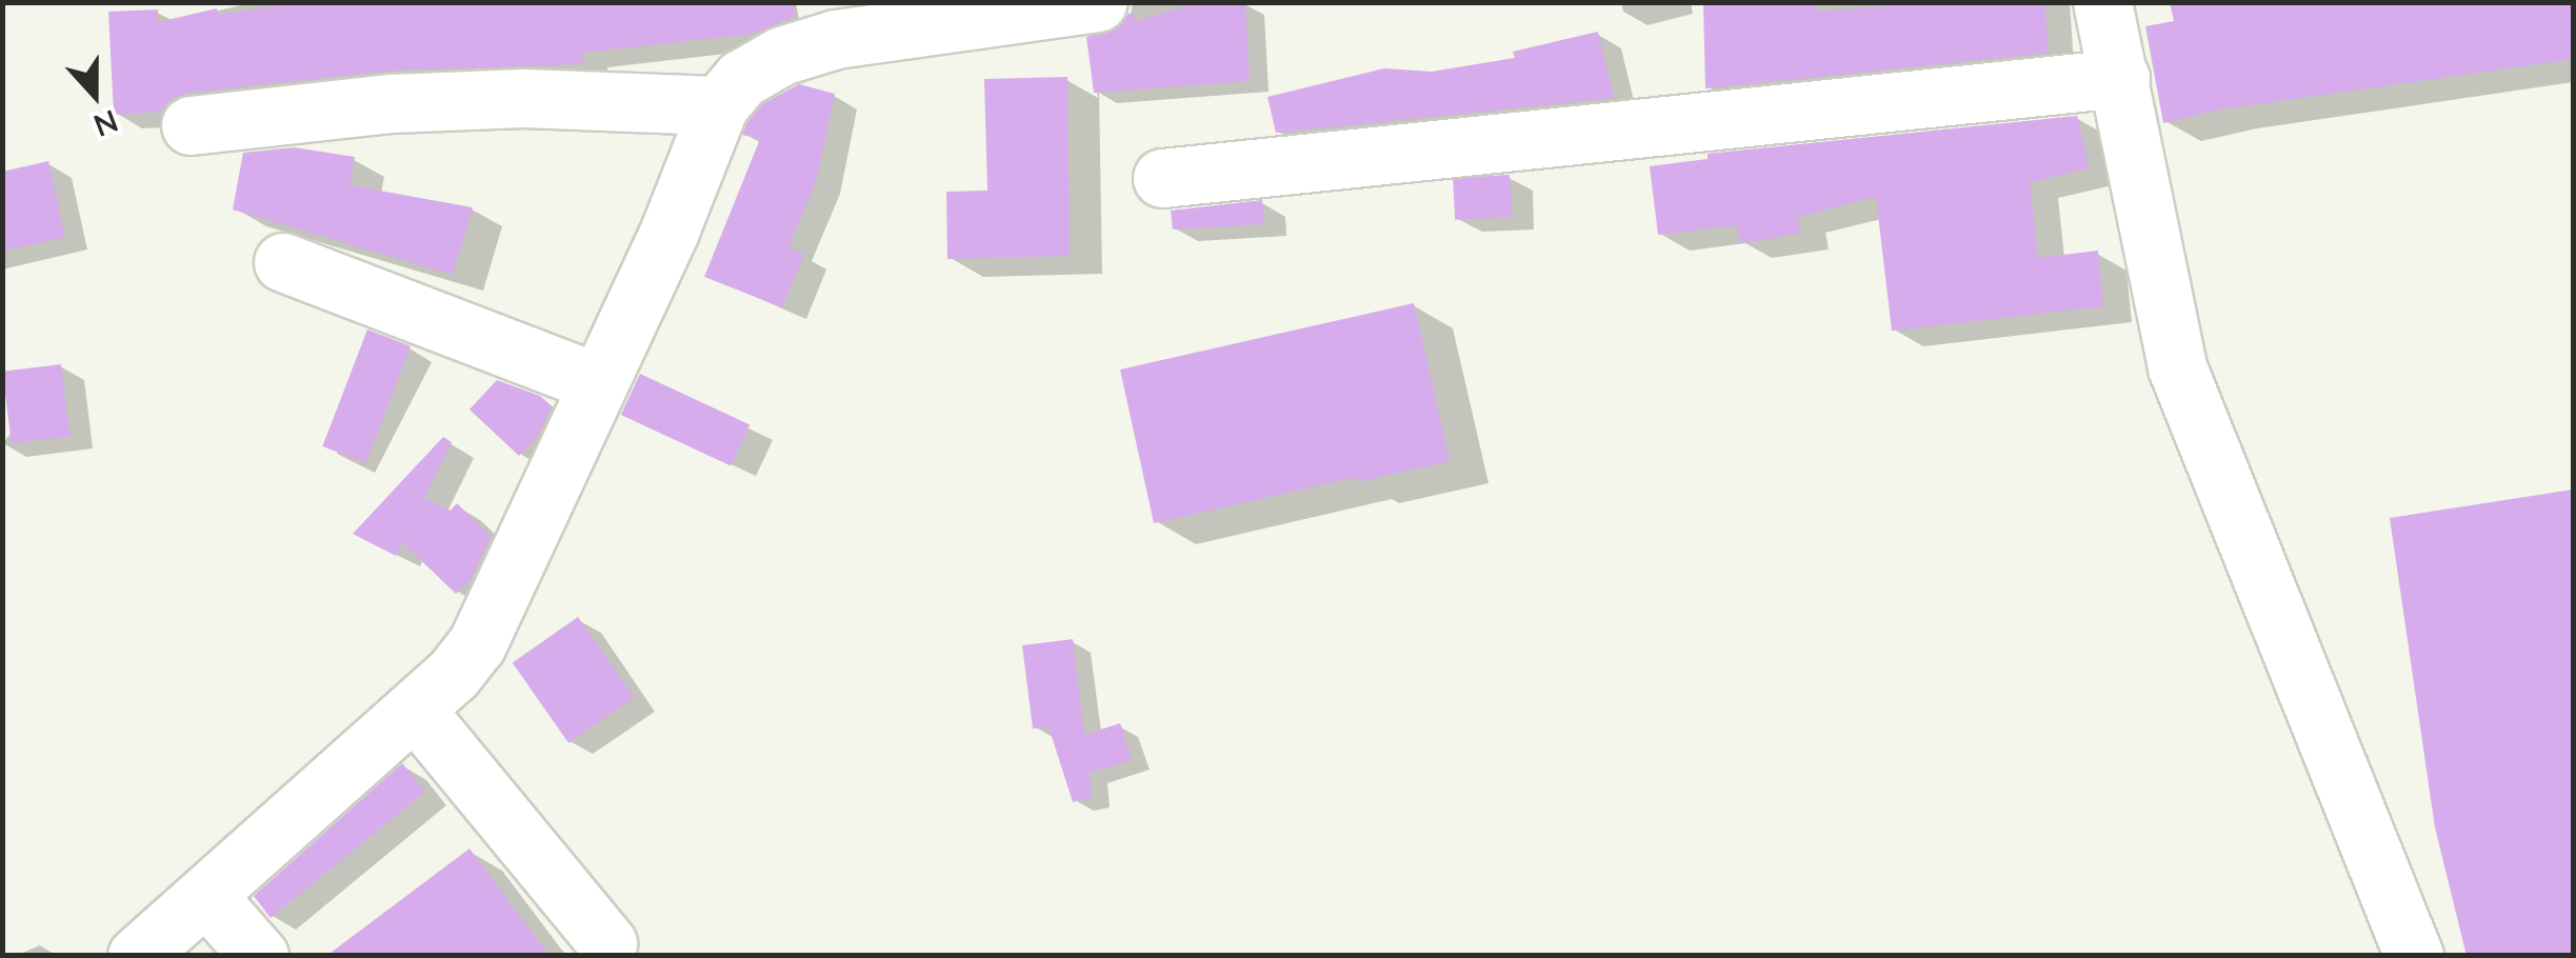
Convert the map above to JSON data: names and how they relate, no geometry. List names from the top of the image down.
{
  "north": "bottom"
}
